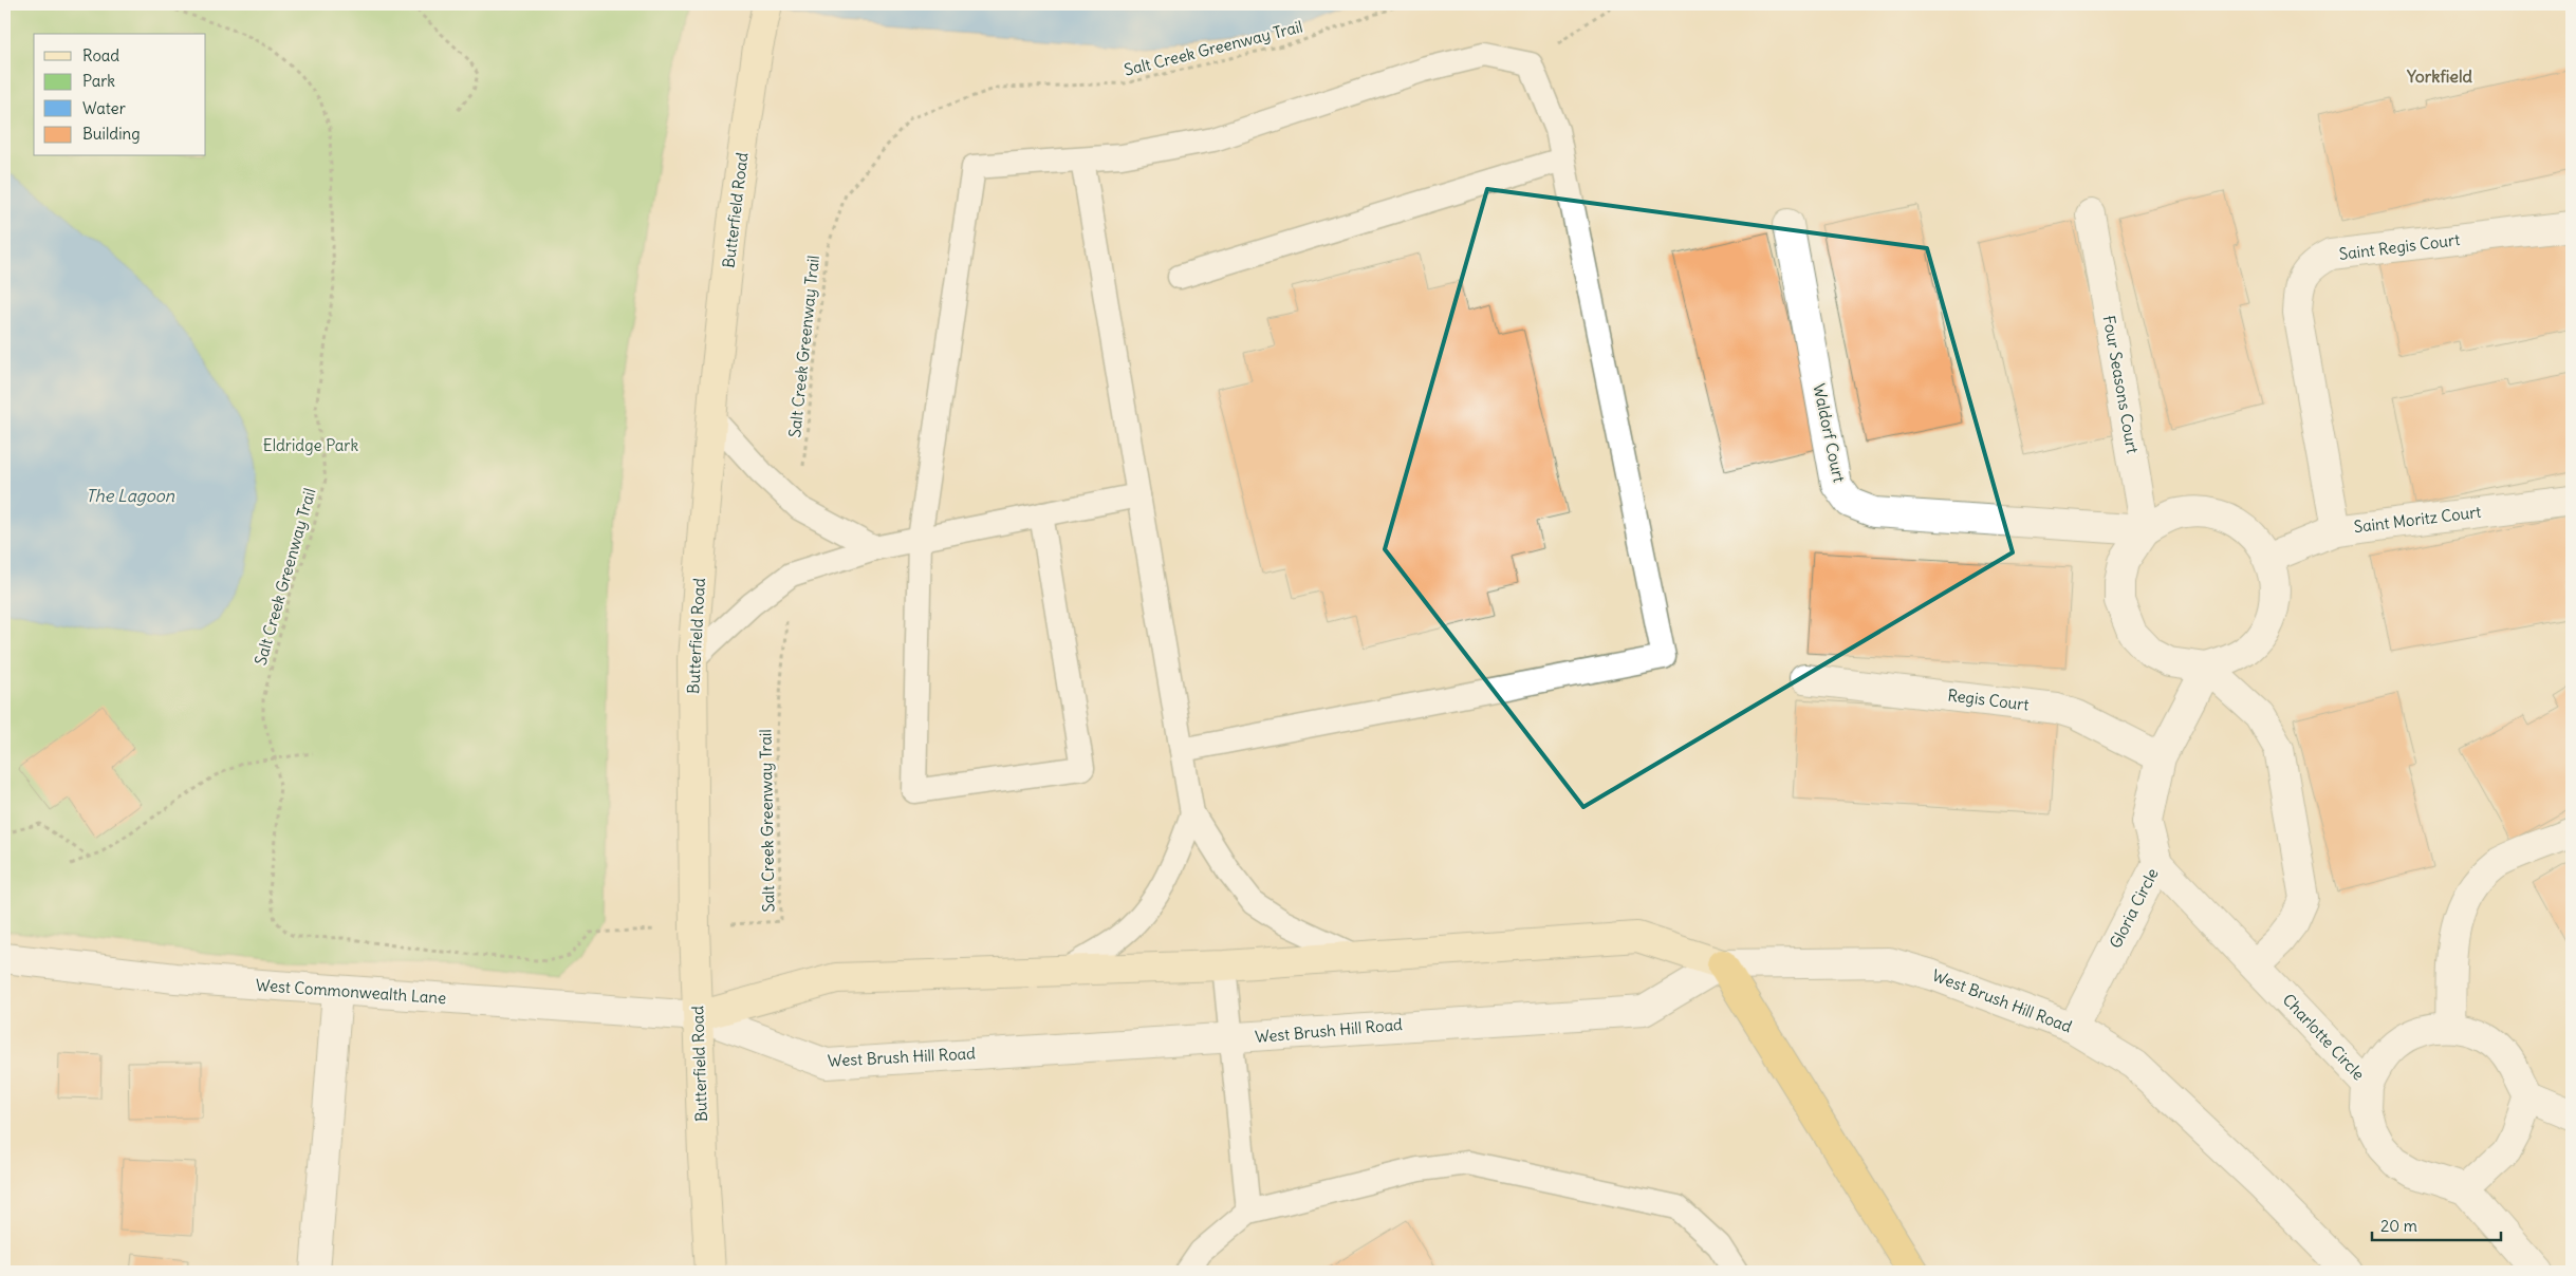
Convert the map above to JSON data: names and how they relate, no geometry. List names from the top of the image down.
{
  "streets": {
    "main road": ["Butterfield Road", "West Brush Hill Road"],
    "street": [
      "Saint Regis Court",
      "Four Seasons Court",
      "Waldorf Court",
      "Saint Moritz Court",
      "Regis Court",
      "Gloria Circle",
      "West Commonwealth Lane",
      "Charlotte Circle"
    ],
    "path": ["Salt Creek Greenway Trail"]
  },
  "crossings": [
    ["Butterfield Road", "West Commonwealth Lane"],
    ["Butterfield Road", "West Brush Hill Road"],
    ["Saint Regis Court", "Saint Moritz Court"],
    ["Four Seasons Court", "Waldorf Court"],
    ["Four Seasons Court", "Saint Moritz Court"],
    ["Four Seasons Court", "Gloria Circle"],
    ["Waldorf Court", "Saint Moritz Court"],
    ["Waldorf Court", "Gloria Circle"],
    ["Saint Moritz Court", "Gloria Circle"],
    ["Regis Court", "Gloria Circle"],
    ["Gloria Circle", "West Brush Hill Road"],
    ["Gloria Circle", "Charlotte Circle"],
    ["West Commonwealth Lane", "West Brush Hill Road"]
  ],
  "districts": ["Yorkfield"],
  "water": ["The Lagoon"],
  "parks": ["Eldridge Park"],
  "legend": [
    "Road",
    "Park",
    "Water",
    "Building"
  ],
  "scale_bar": "20 m"
}
